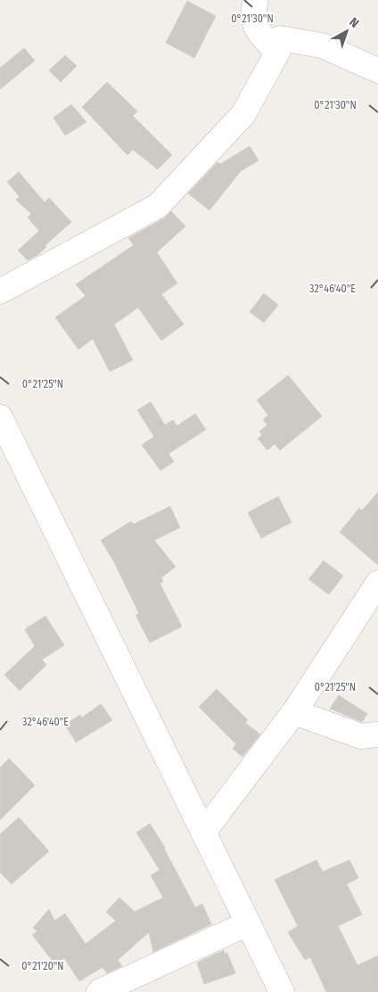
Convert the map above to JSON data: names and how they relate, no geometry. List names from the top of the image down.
{
  "north": "top right",
  "coordinates": [
    "0°21'30\"N",
    "32°46'40\"E",
    "0°21'25\"N",
    "0°21'20\"N"
  ]
}
